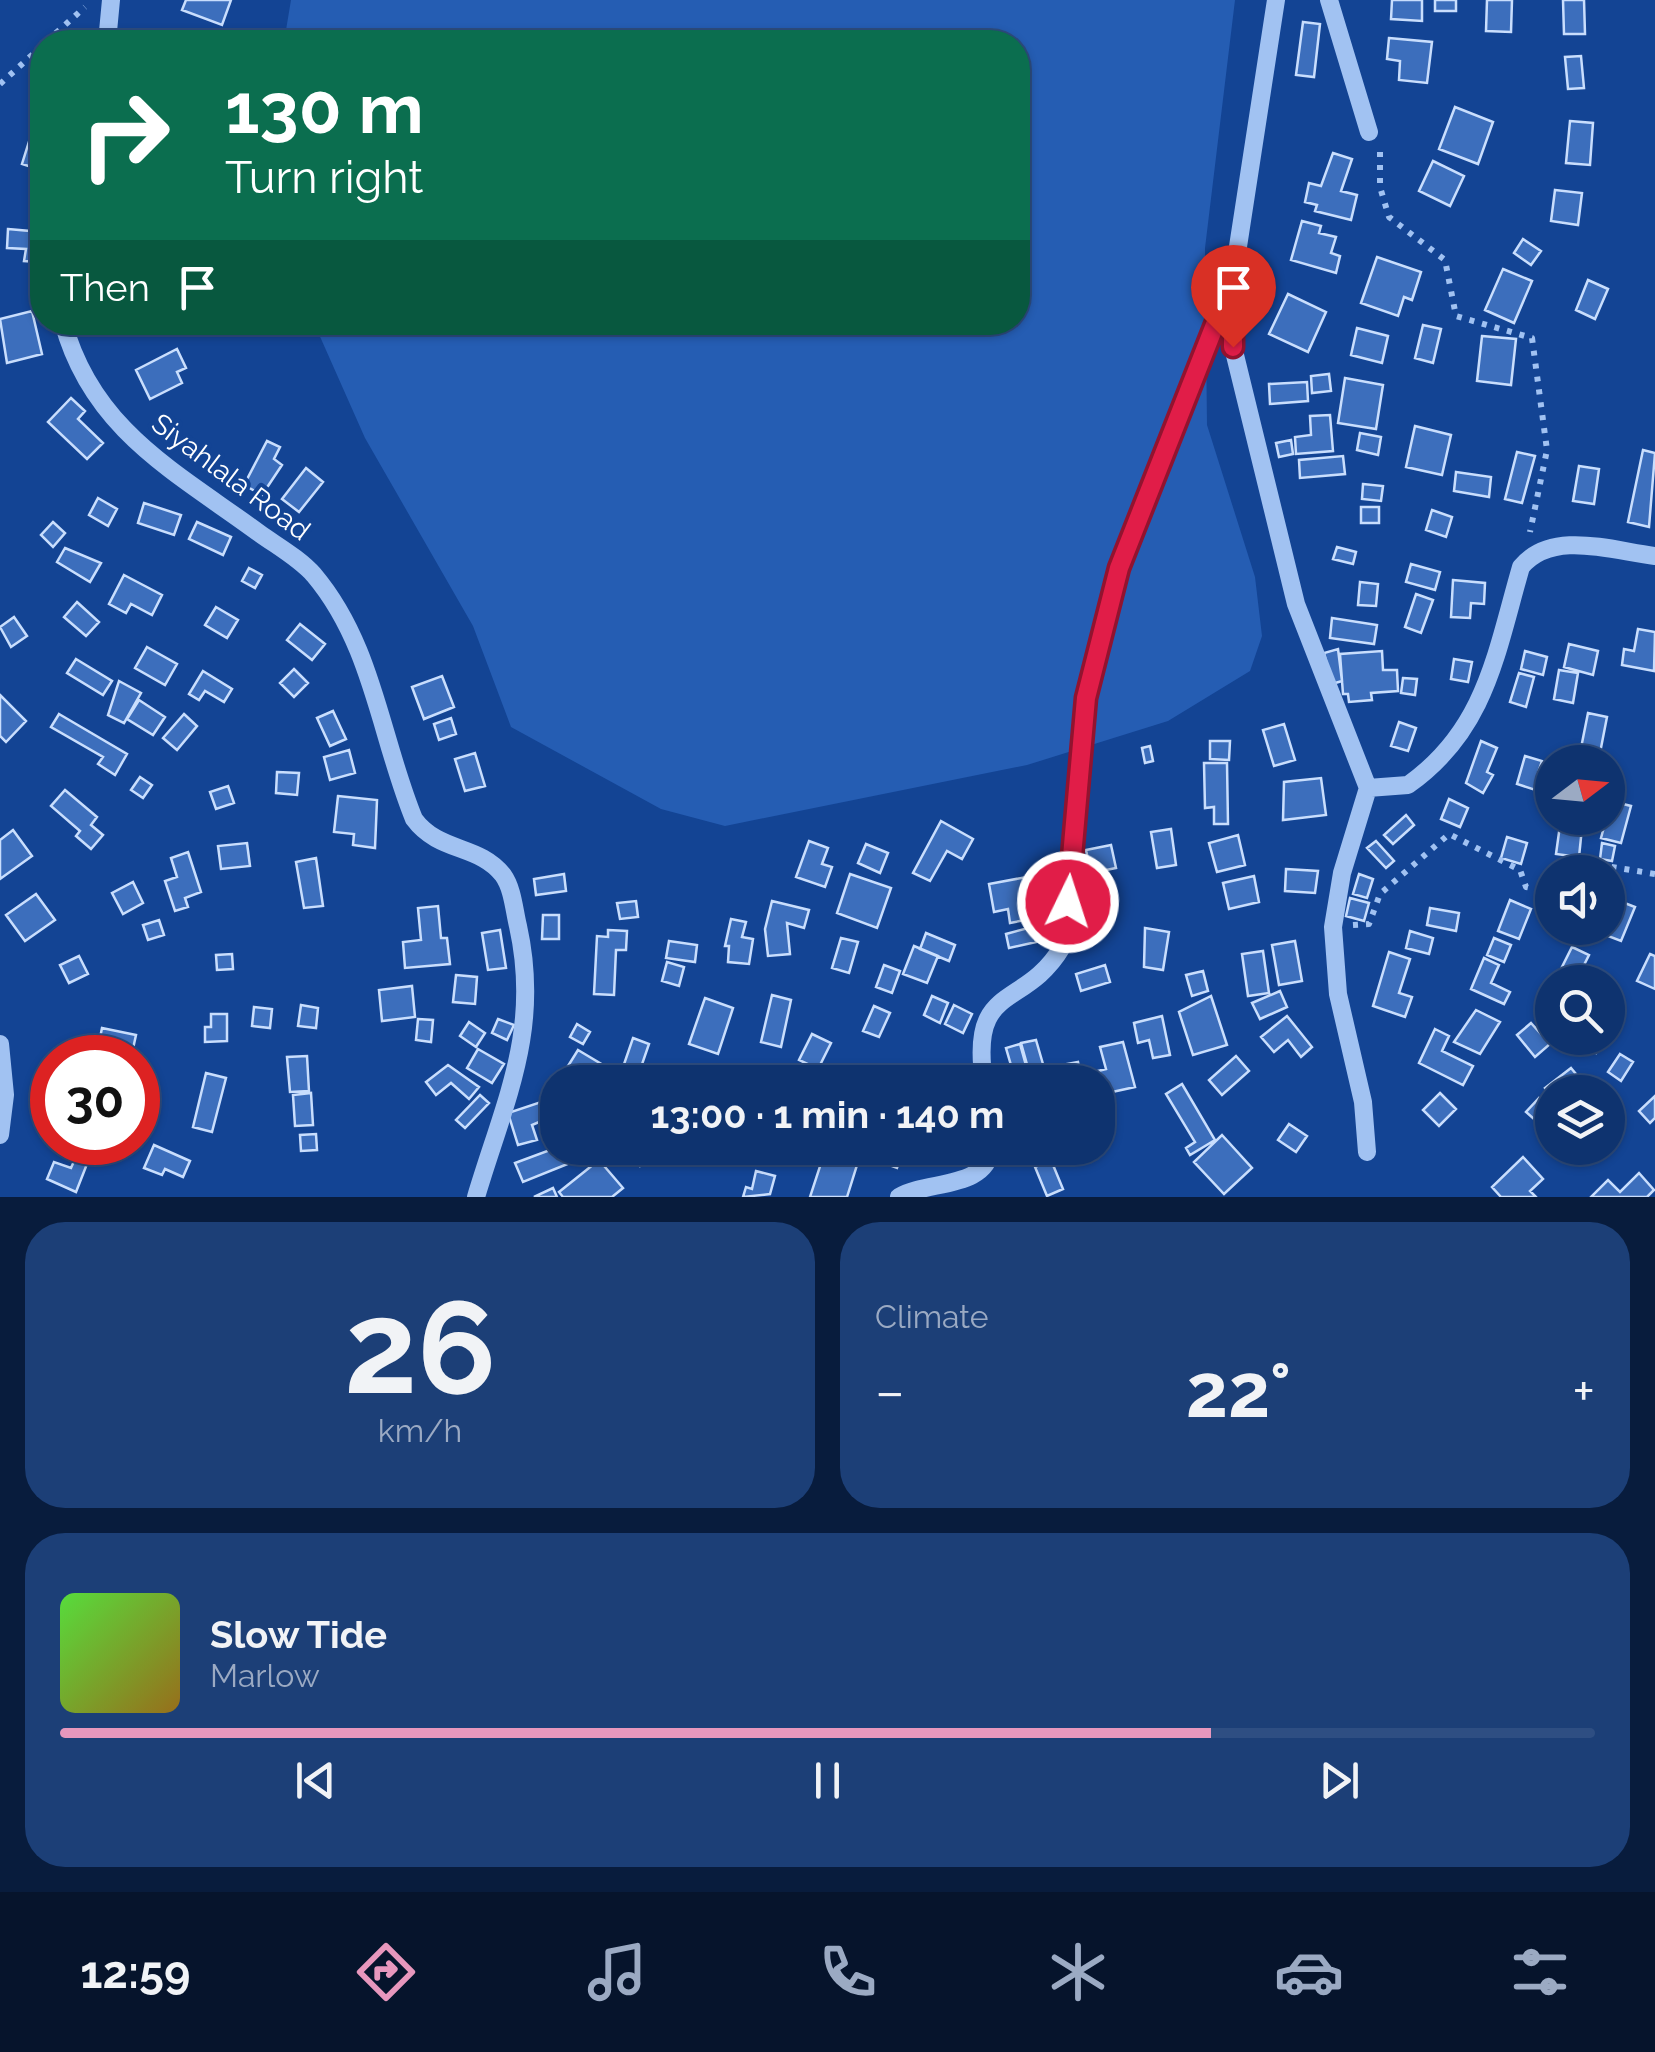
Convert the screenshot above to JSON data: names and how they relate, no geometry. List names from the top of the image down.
{
  "streets": {
    "street": ["Siyahlala Road"]
  },
  "north": "right",
  "page": {
    "turn": ["130 m", "Turn right"],
    "then": "Then",
    "limit": "30",
    "trip": "13:00 · 1 min · 140 m",
    "tile": [
      ["26", "km/h"],
      "Climate"
    ],
    "heat": ["−", "22°", "+"],
    "song": ["Slow Tide", "Marlow"],
    "tabs": "12:59"
  }
}
